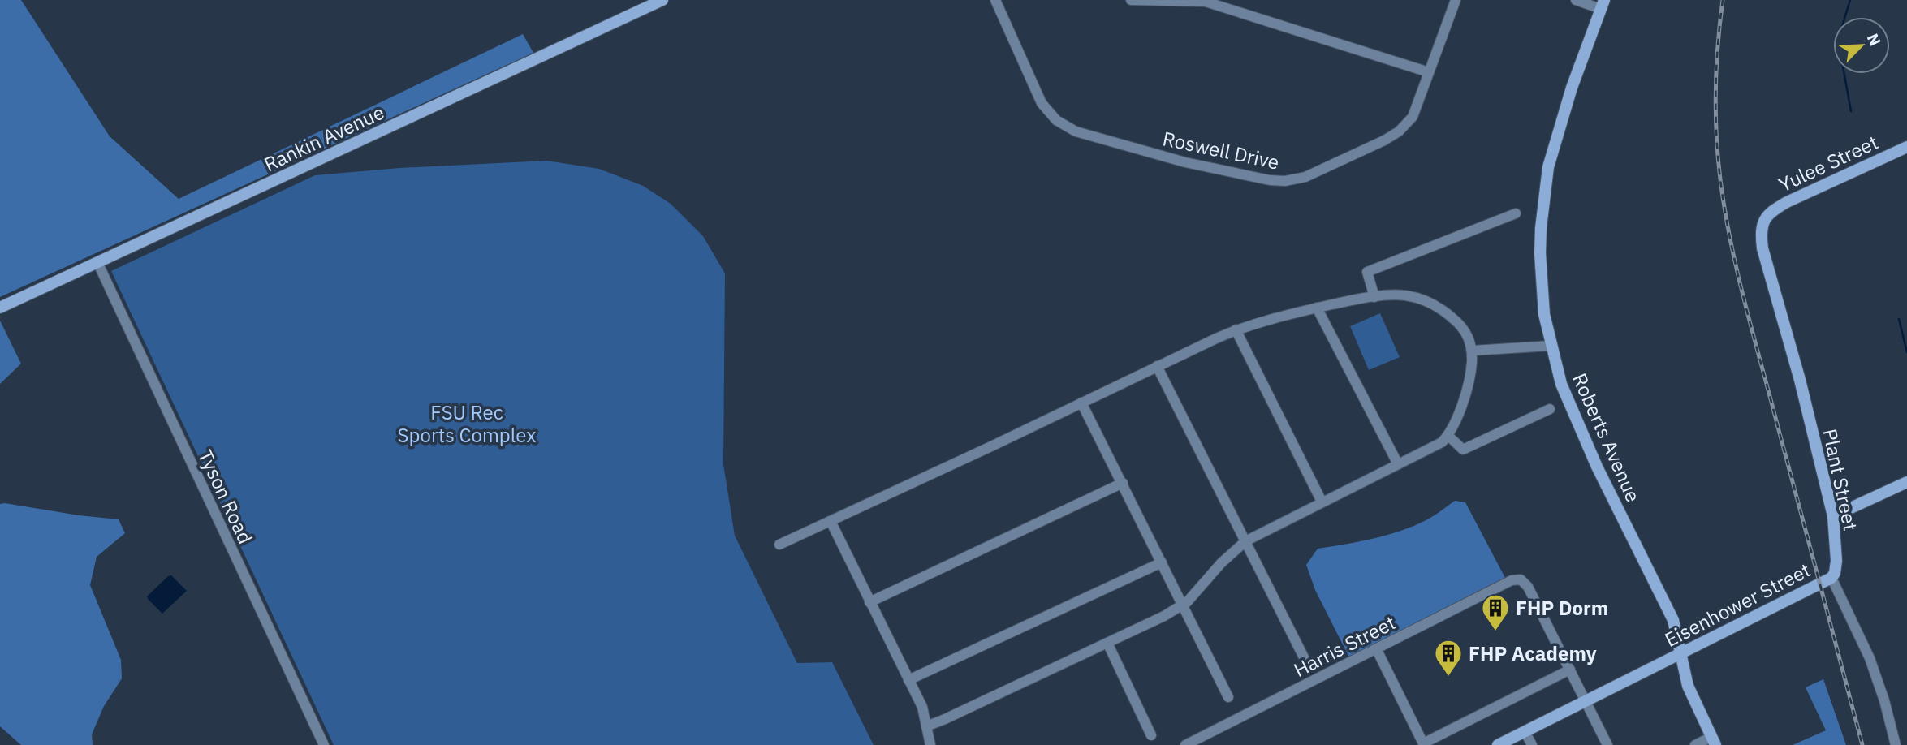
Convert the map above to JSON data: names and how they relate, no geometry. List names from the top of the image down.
{
  "streets": {
    "street": [
      "Rankin Avenue",
      "Roswell Drive",
      "Yulee Street",
      "Roberts Avenue",
      "Plant Street",
      "Tyson Road",
      "Eisenhower Street",
      "Harris Street"
    ]
  },
  "crossings": [
    ["Rankin Avenue", "Tyson Road"],
    ["Yulee Street", "Plant Street"],
    ["Roberts Avenue", "Eisenhower Street"],
    ["Plant Street", "Eisenhower Street"]
  ],
  "parks": ["FSU Rec Sports Complex"],
  "places": {
    "building": ["FHP Dorm", "FHP Academy"]
  },
  "north": "top right"
}
